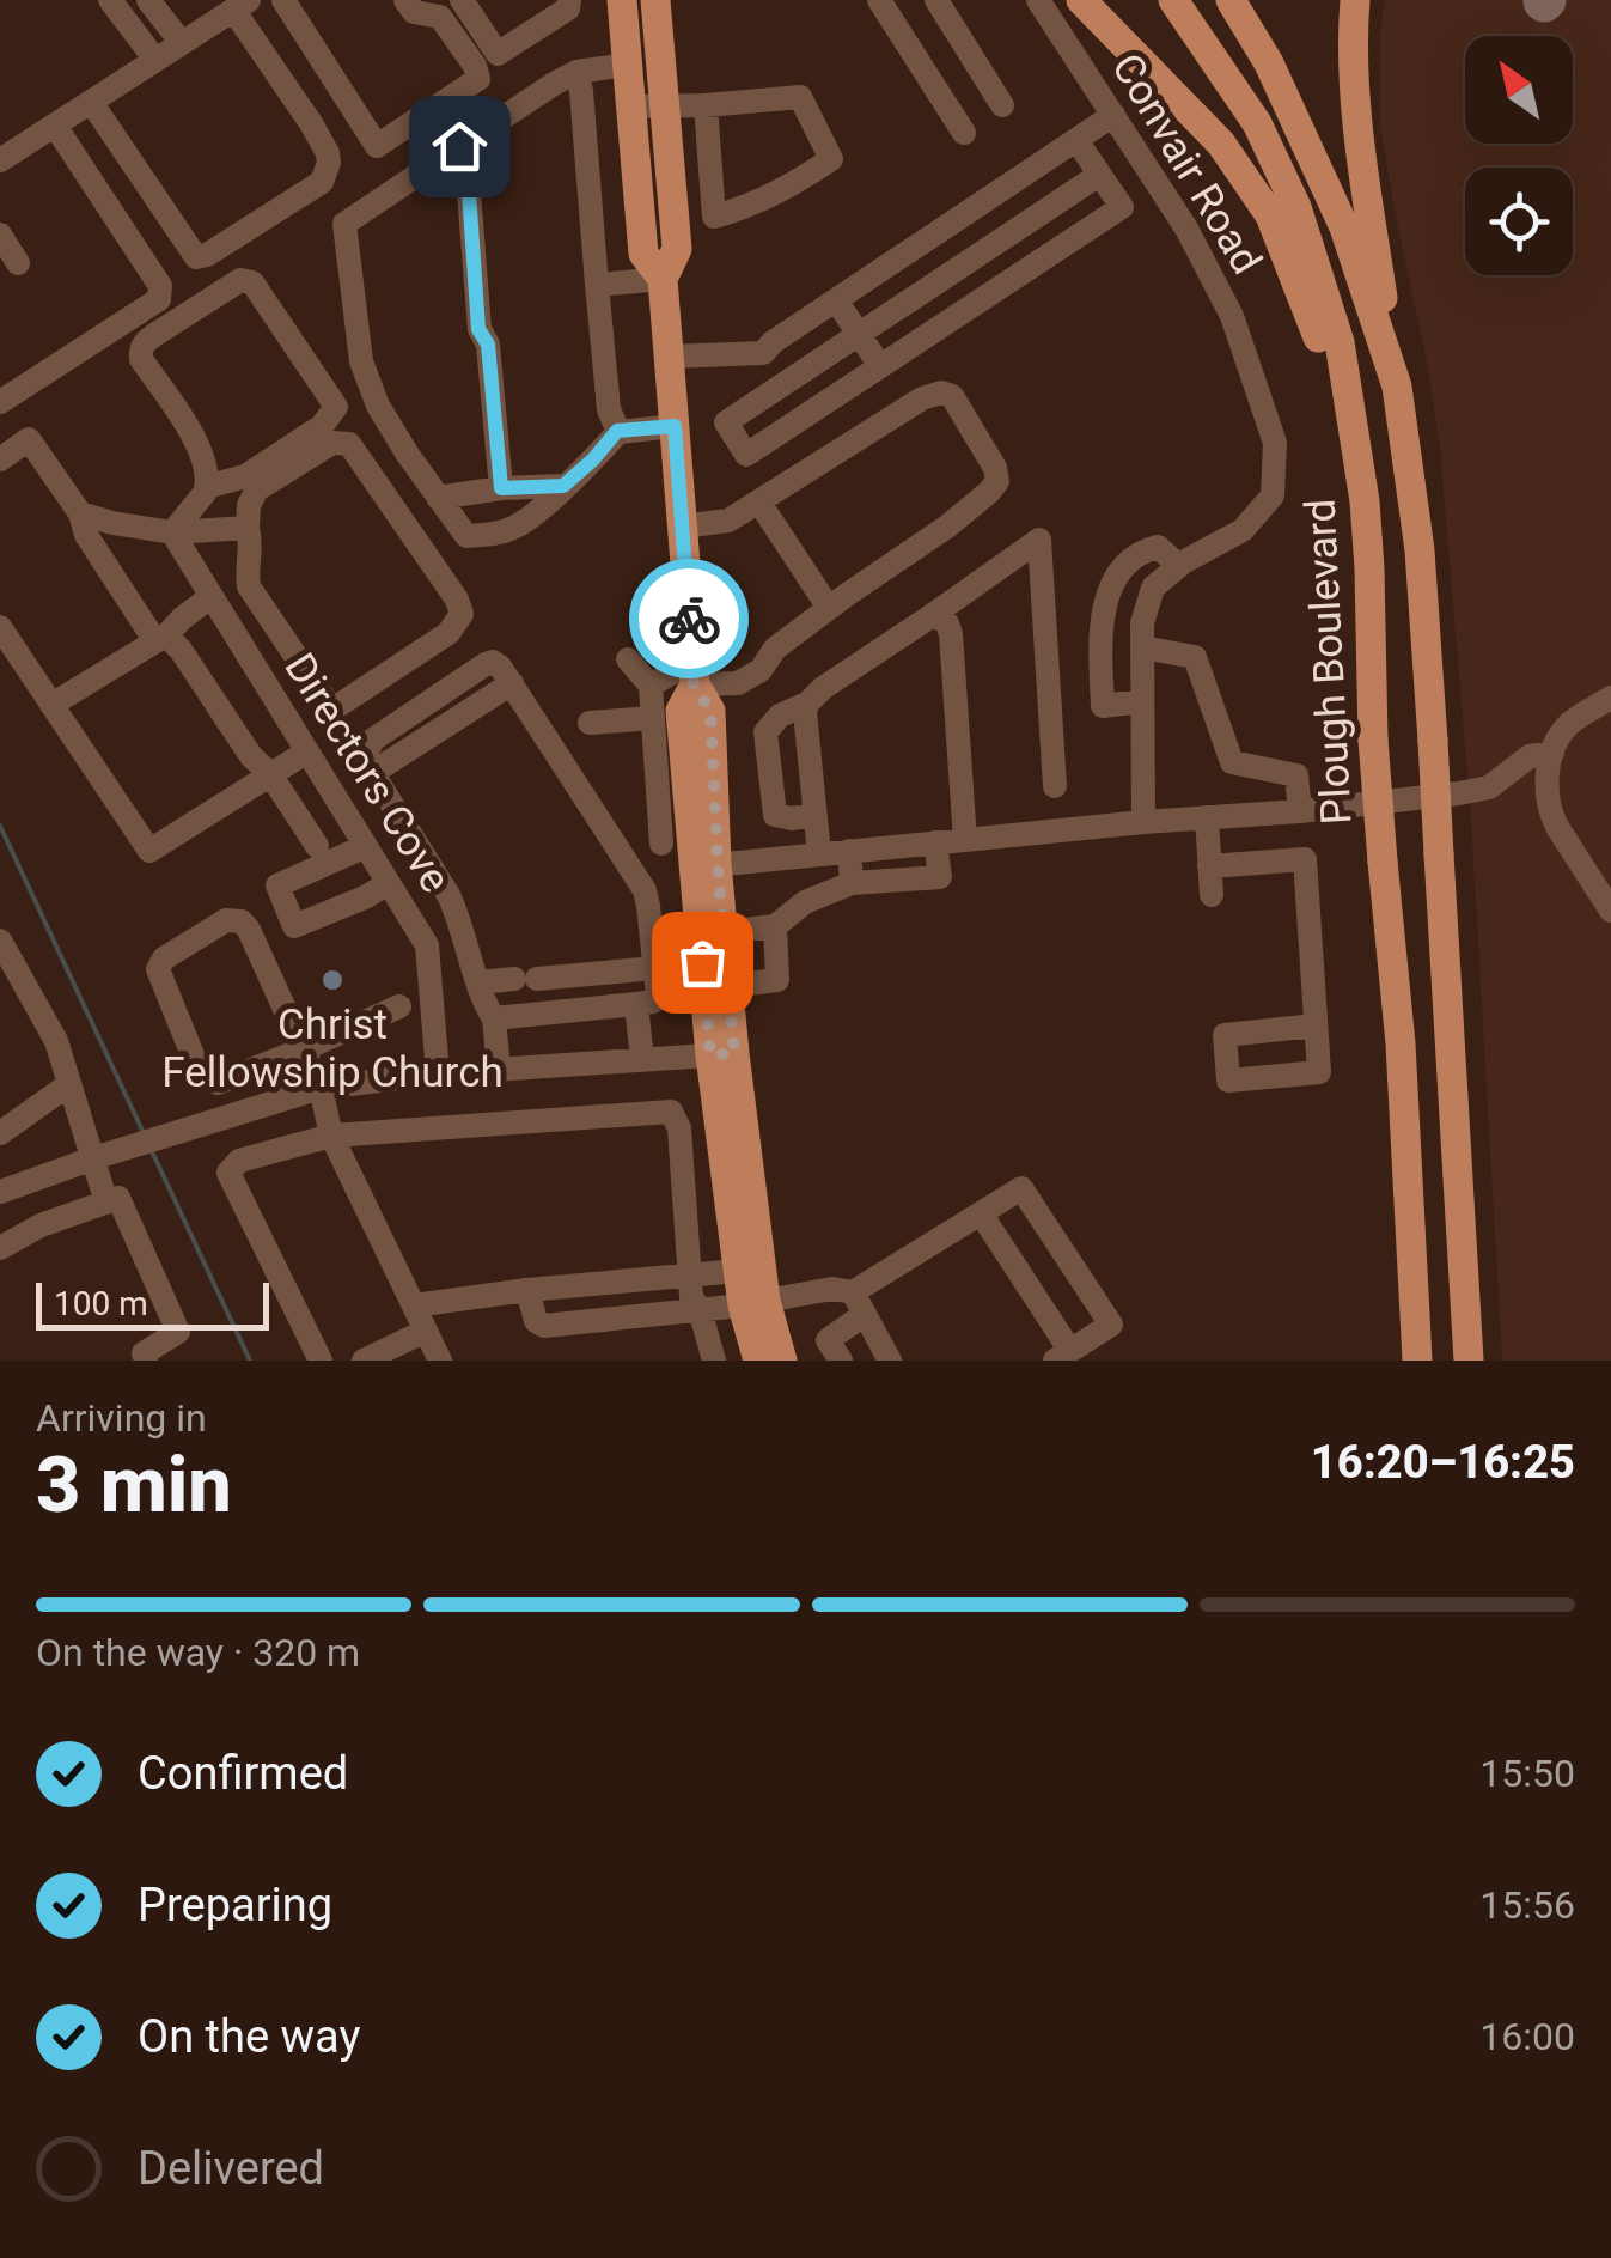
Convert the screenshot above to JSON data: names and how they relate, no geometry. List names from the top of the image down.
{
  "streets": {
    "main road": ["Plough Boulevard"],
    "street": ["Convair Road", "Directors Cove"]
  },
  "places": ["Christ Fellowship Church"],
  "scale_bar": "100 m",
  "north": "top left",
  "page": {
    "scale": "100 m",
    "heading": ["3 min", "Arriving in", "16:20–16:25"],
    "bar": "On the way · 320 m",
    "list": [
      ["Confirmed", "15:50"],
      ["Preparing", "15:56"],
      ["On the way", "16:00"],
      "Delivered"
    ]
  }
}
